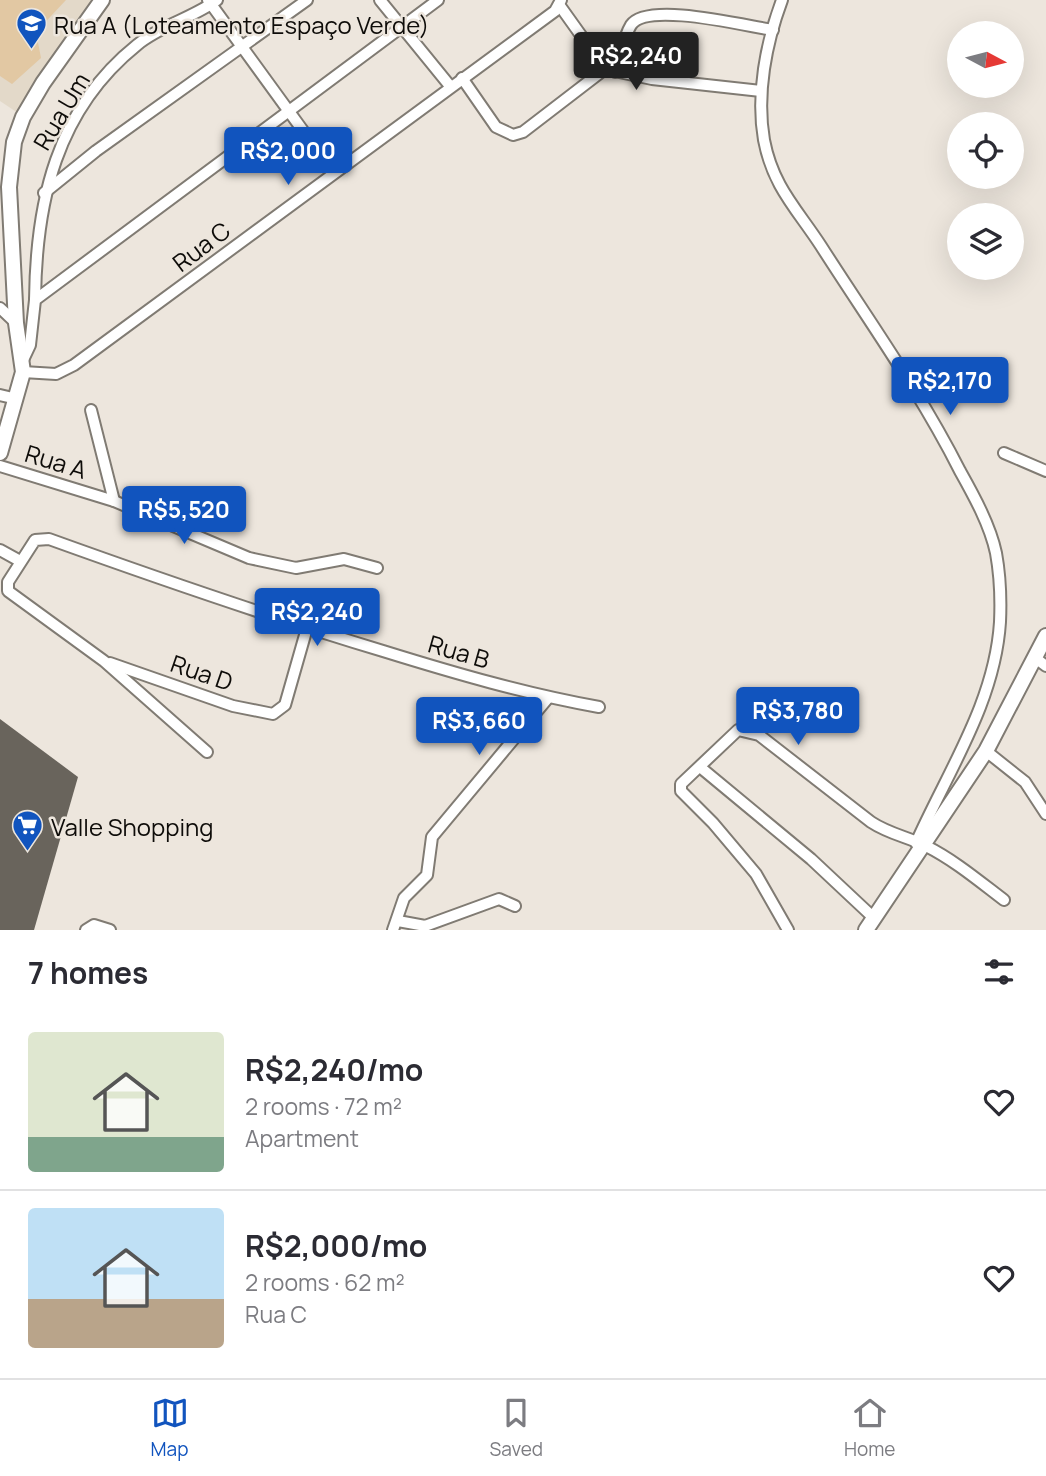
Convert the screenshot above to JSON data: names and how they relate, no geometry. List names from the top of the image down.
{
  "streets": {
    "street": [
      "Rua Um",
      "Rua C",
      "Rua A",
      "Rua B",
      "Rua D"
    ]
  },
  "crossings": [
    ["Rua B", "Rua D"]
  ],
  "places": {
    "school or university": ["Rua A (Loteamento Espaço Verde)"],
    "supermarket": ["Valle Shopping"]
  },
  "north": "right",
  "page": {
    "price": [
      "R$2,240",
      "R$2,000",
      "R$2,170",
      "R$5,520",
      "R$2,240",
      "R$3,780",
      "R$3,660"
    ],
    "heading": "7 homes",
    "list": [
      {
        "name": "R$2,240/mo",
        "note": "2 rooms · 72 m² · Apartment"
      },
      {
        "name": "R$2,000/mo",
        "note": "2 rooms · 62 m² · Rua C"
      }
    ],
    "tabs": ["Map", "Saved", "Home"]
  }
}
